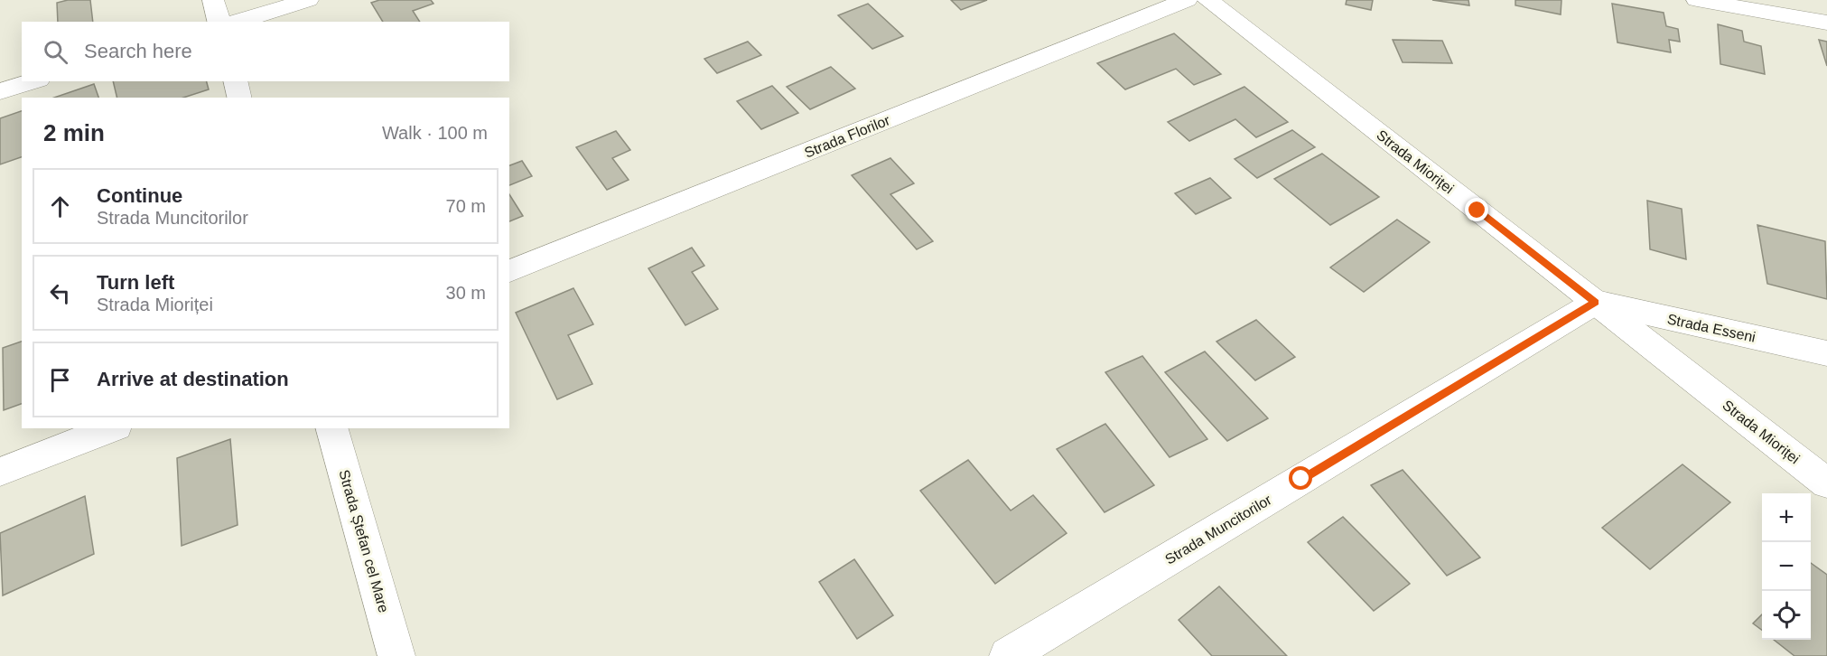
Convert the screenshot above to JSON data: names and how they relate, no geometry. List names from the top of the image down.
{
  "streets": {
    "street": [
      "Strada Florilor",
      "Strada Mioriței",
      "Strada Esseni",
      "Strada Muncitorilor",
      "Strada Ștefan cel Mare"
    ]
  },
  "crossings": [
    ["Strada Mioriței", "Strada Esseni"],
    ["Strada Mioriței", "Strada Muncitorilor"],
    ["Strada Esseni", "Strada Muncitorilor"]
  ],
  "page": {
    "search": "Search here",
    "heading": ["2 min", "Walk · 100 m"],
    "list": [
      ["Continue", "Strada Muncitorilor", "70 m"],
      ["Turn left", "Strada Mioriței", "30 m"],
      "Arrive at destination"
    ],
    "map_buttons": ["+", "−"]
  }
}
